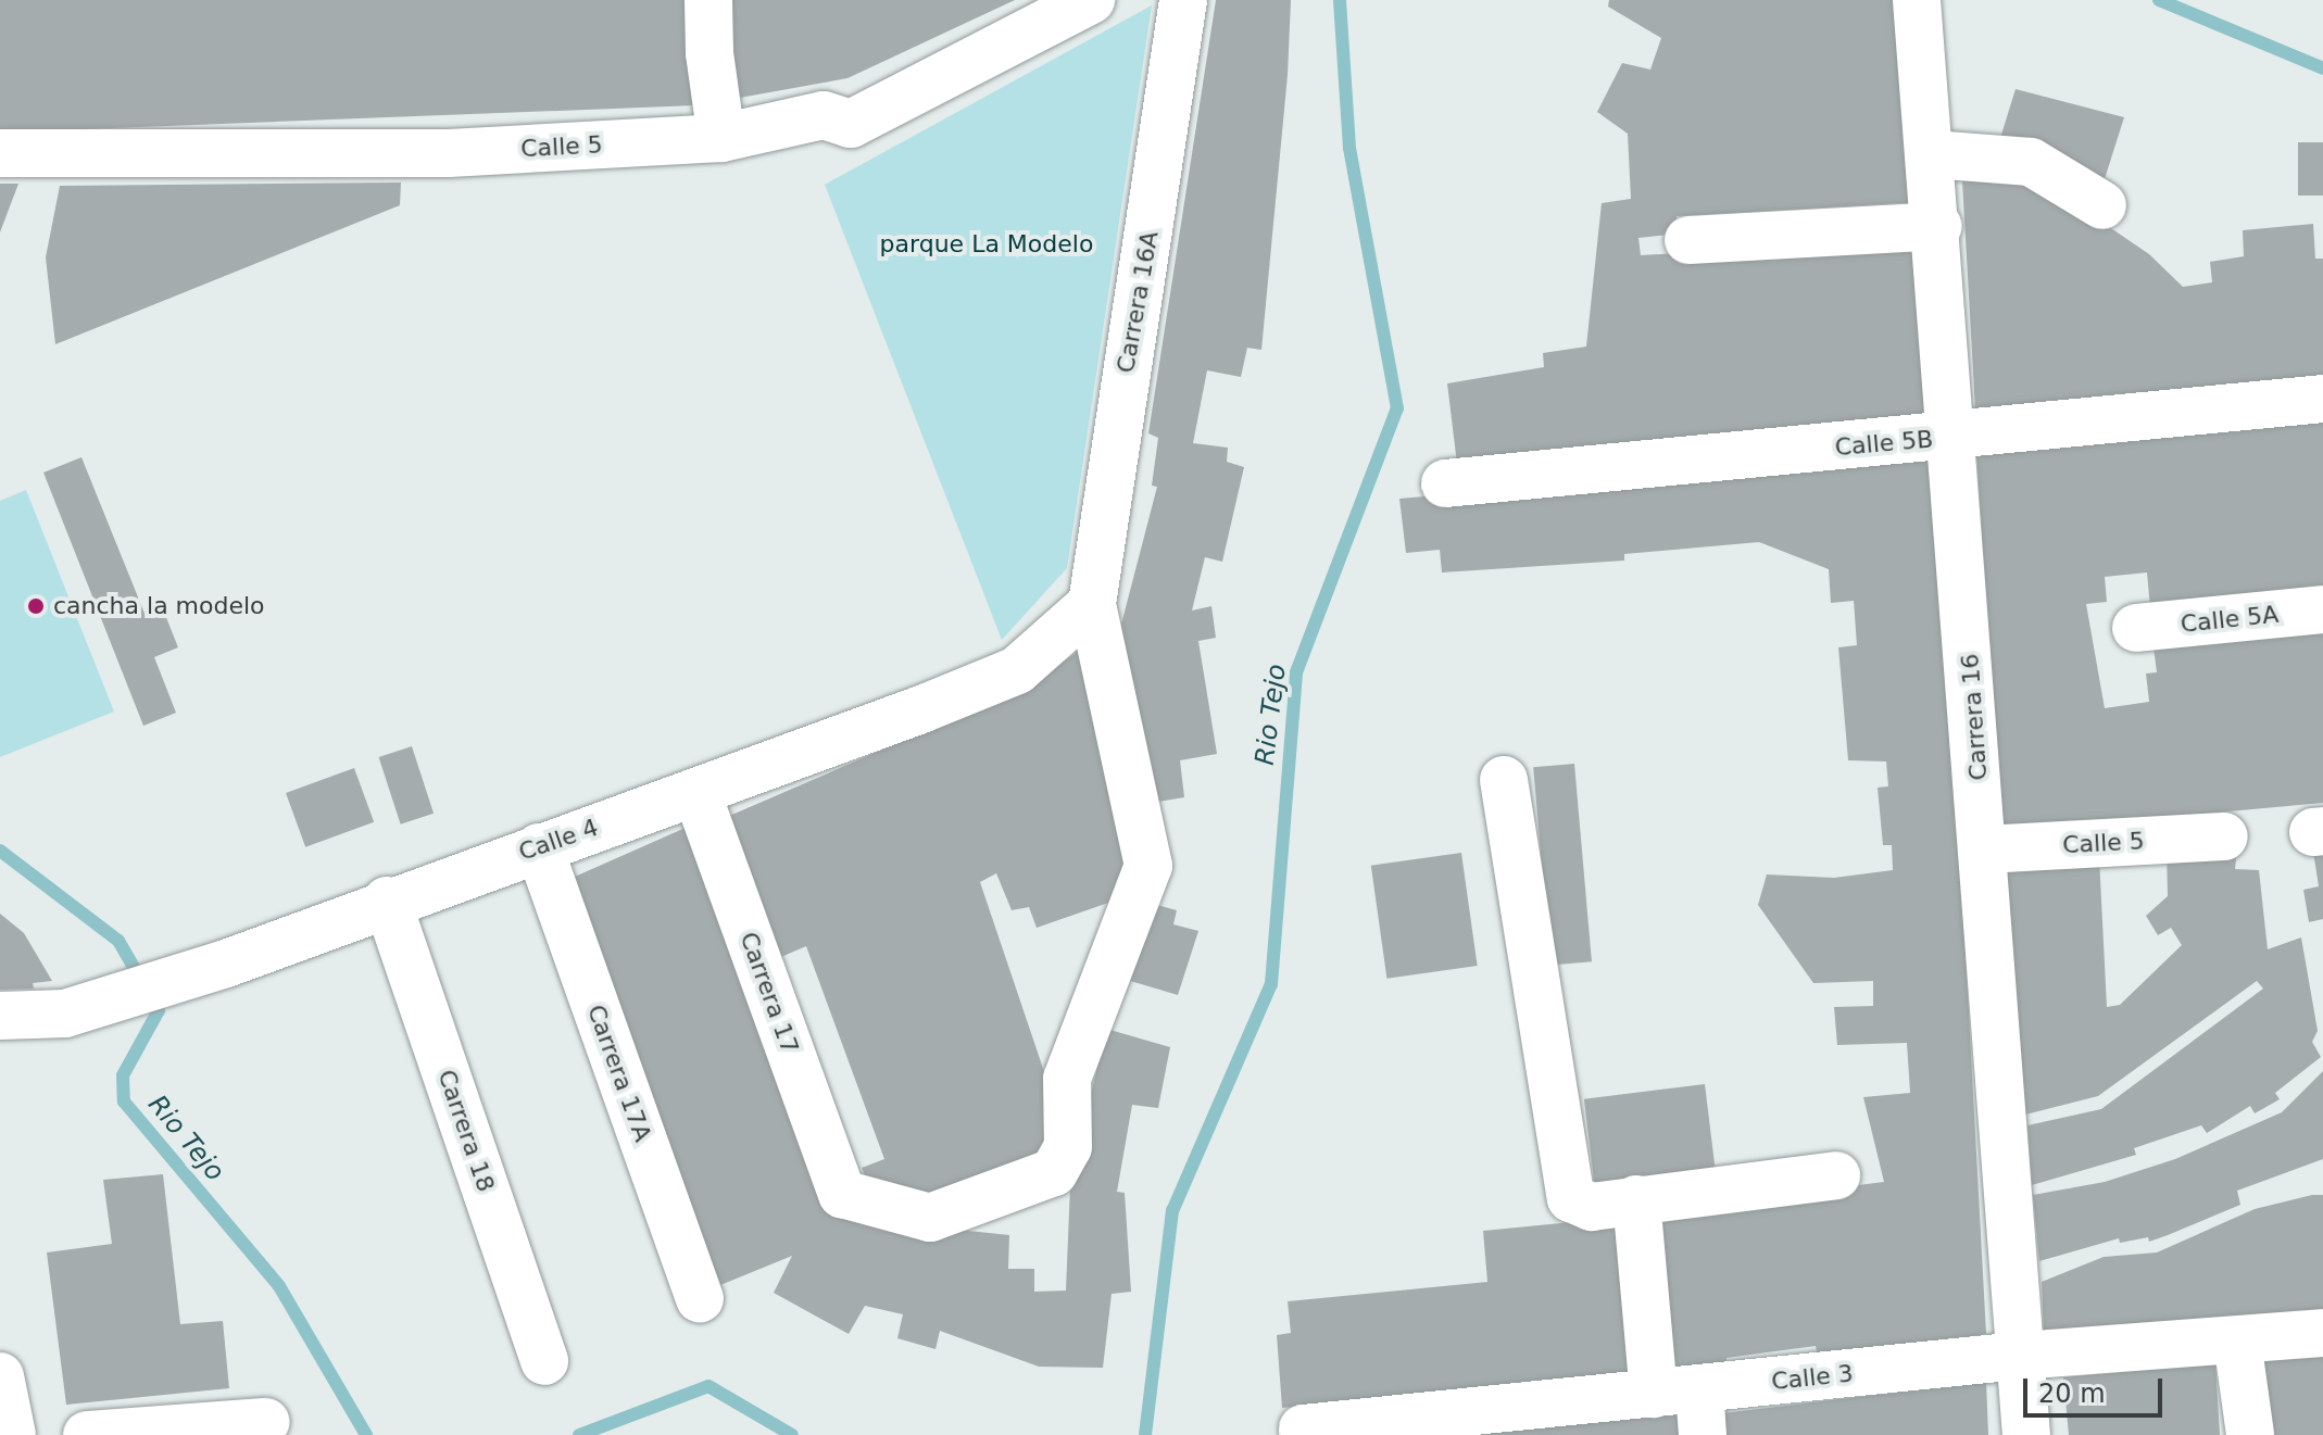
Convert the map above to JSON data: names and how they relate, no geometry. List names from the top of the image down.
{
  "streets": {
    "street": [
      "Calle 5",
      "Carrera 16A",
      "Calle 5B",
      "Calle 5A",
      "Carrera 16",
      "Calle 4",
      "Carrera 17",
      "Carrera 17A",
      "Carrera 18",
      "Calle 3"
    ]
  },
  "crossings": [
    ["Calle 5", "Carrera 16"],
    ["Carrera 16A", "Calle 4"],
    ["Carrera 16A", "Carrera 17"],
    ["Calle 5B", "Carrera 16"],
    ["Carrera 16", "Calle 3"],
    ["Calle 4", "Carrera 17"],
    ["Calle 4", "Carrera 17A"],
    ["Calle 4", "Carrera 18"]
  ],
  "water": ["Rio Tejo"],
  "parks": ["parque La Modelo"],
  "places": ["cancha la modelo"],
  "scale_bar": "20 m"
}
